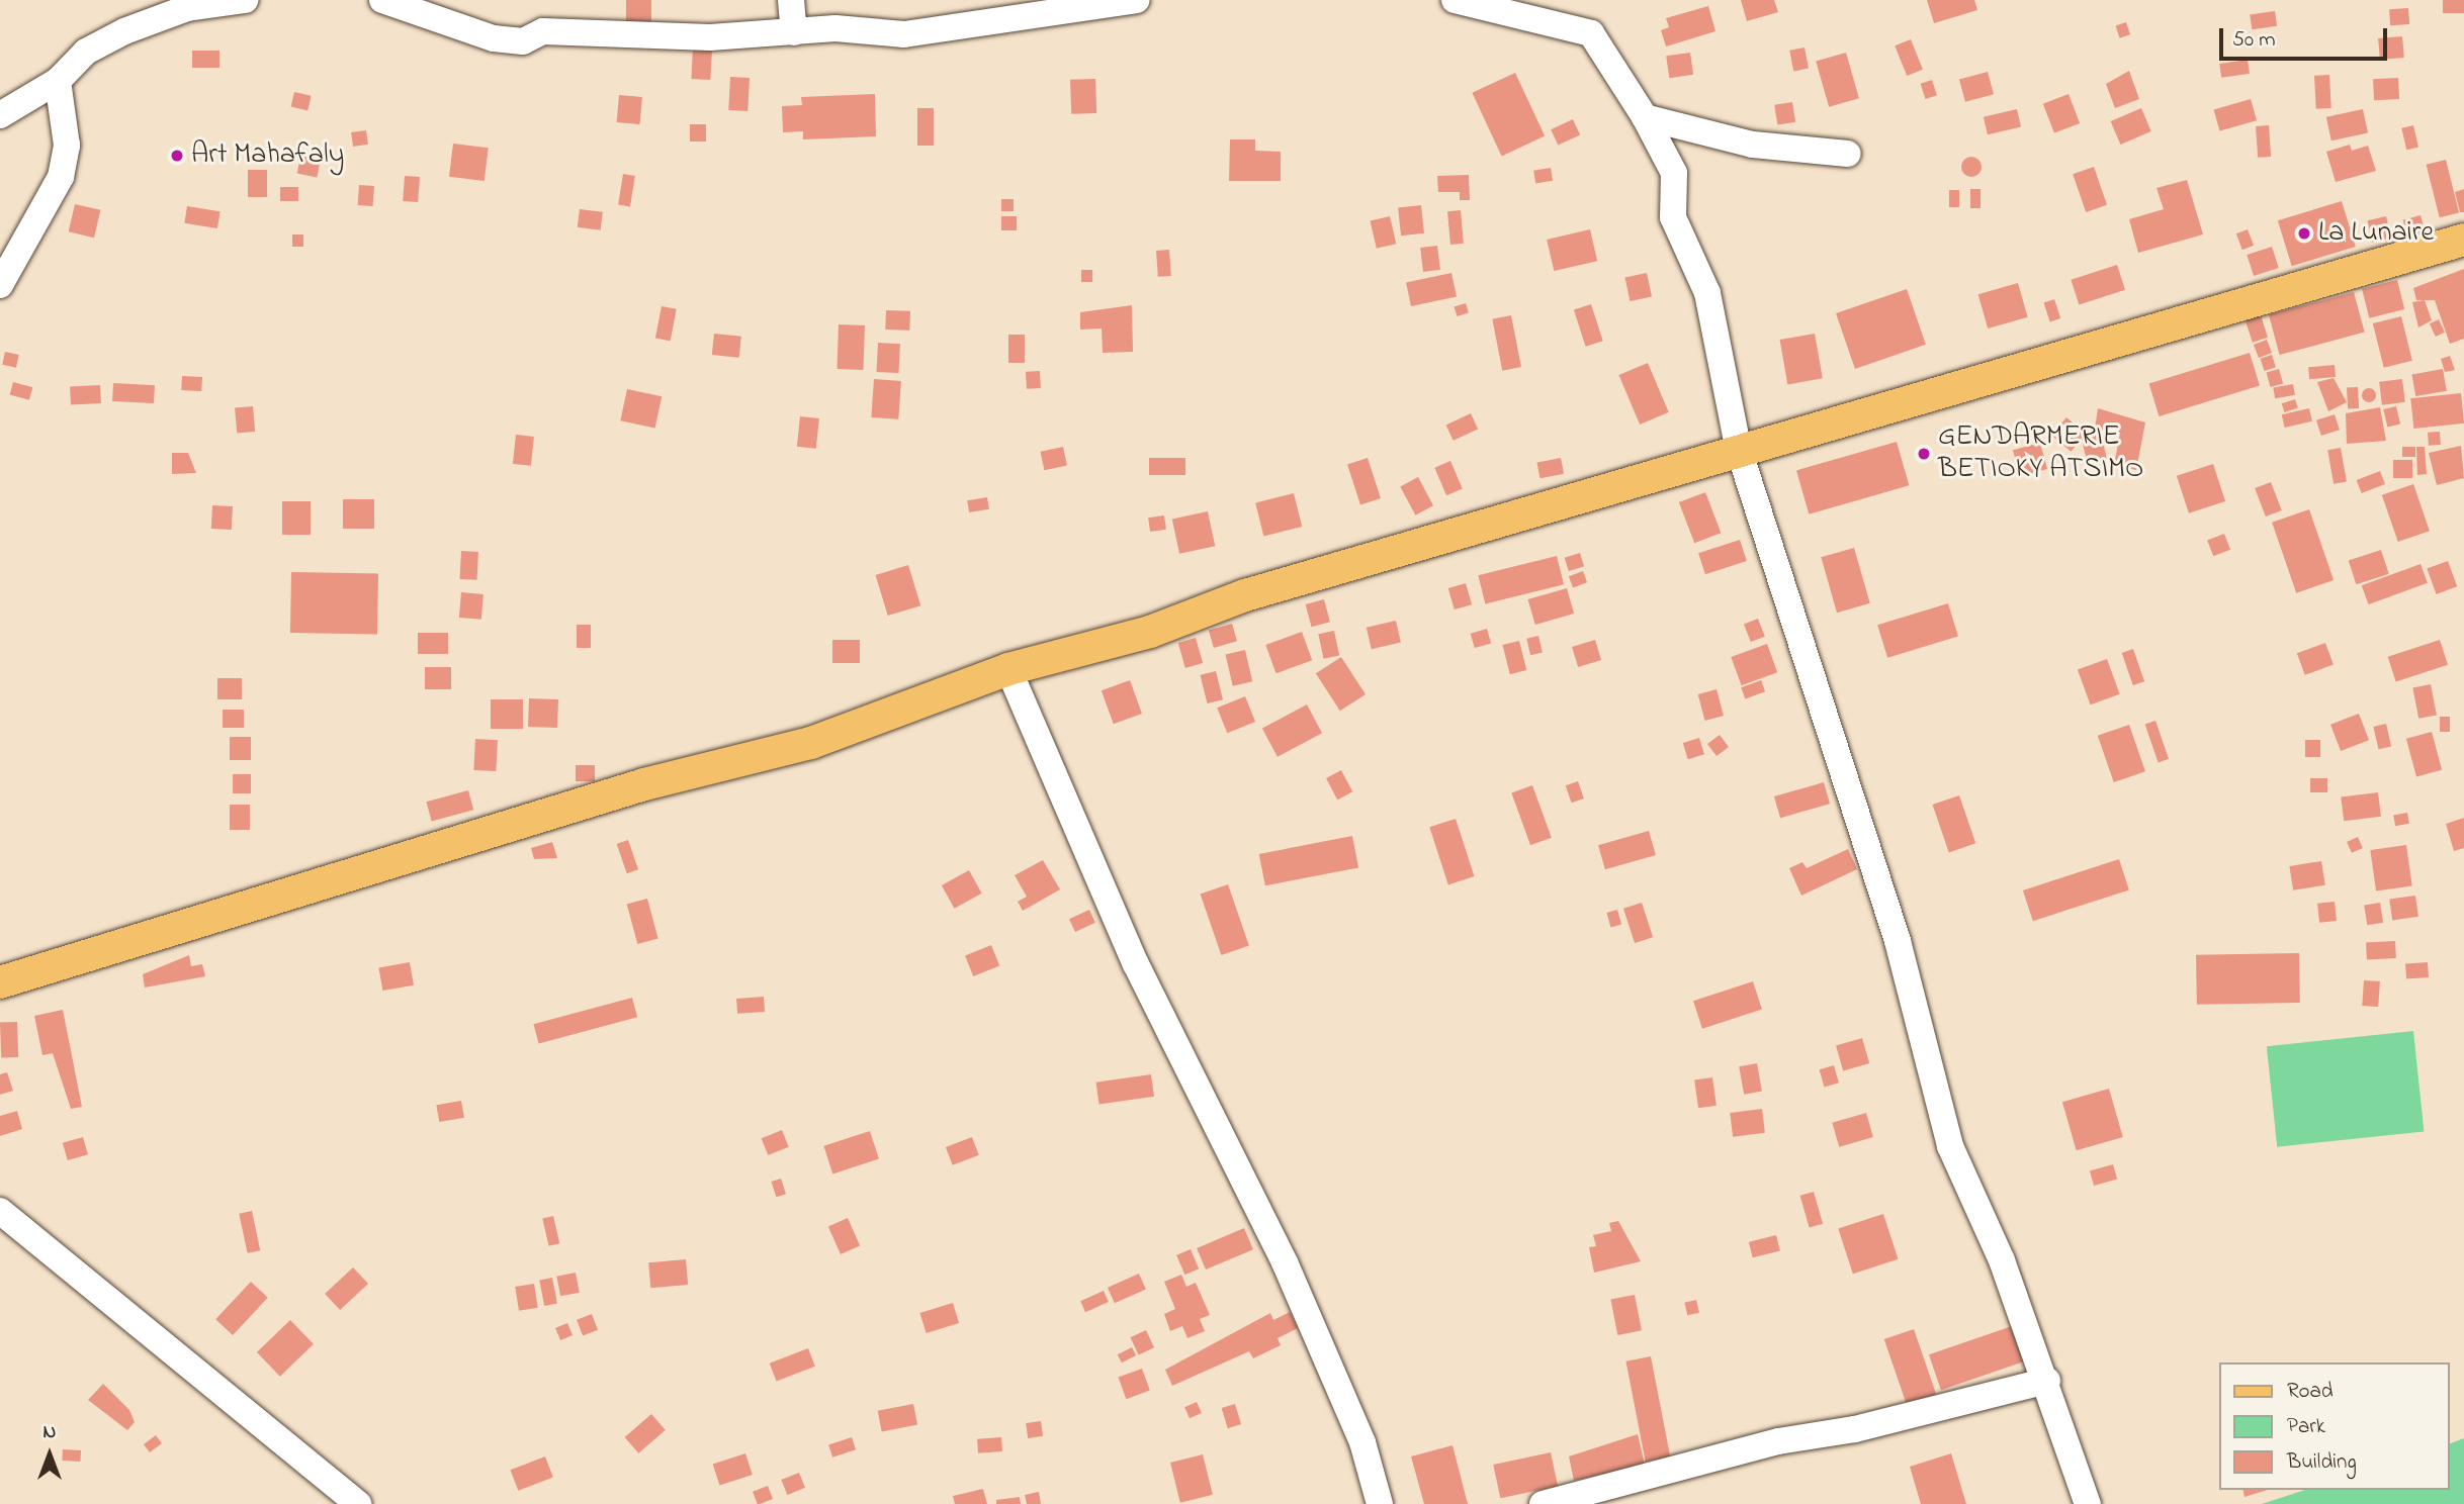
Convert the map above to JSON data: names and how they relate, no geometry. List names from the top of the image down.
{
  "places": ["Art Mahafaly", "La Lunaire", "GENDARMERIE BETIOKY ATSIMO"],
  "legend": ["Road", "Park", "Building"],
  "scale_bar": "50 m",
  "north": "top"
}
